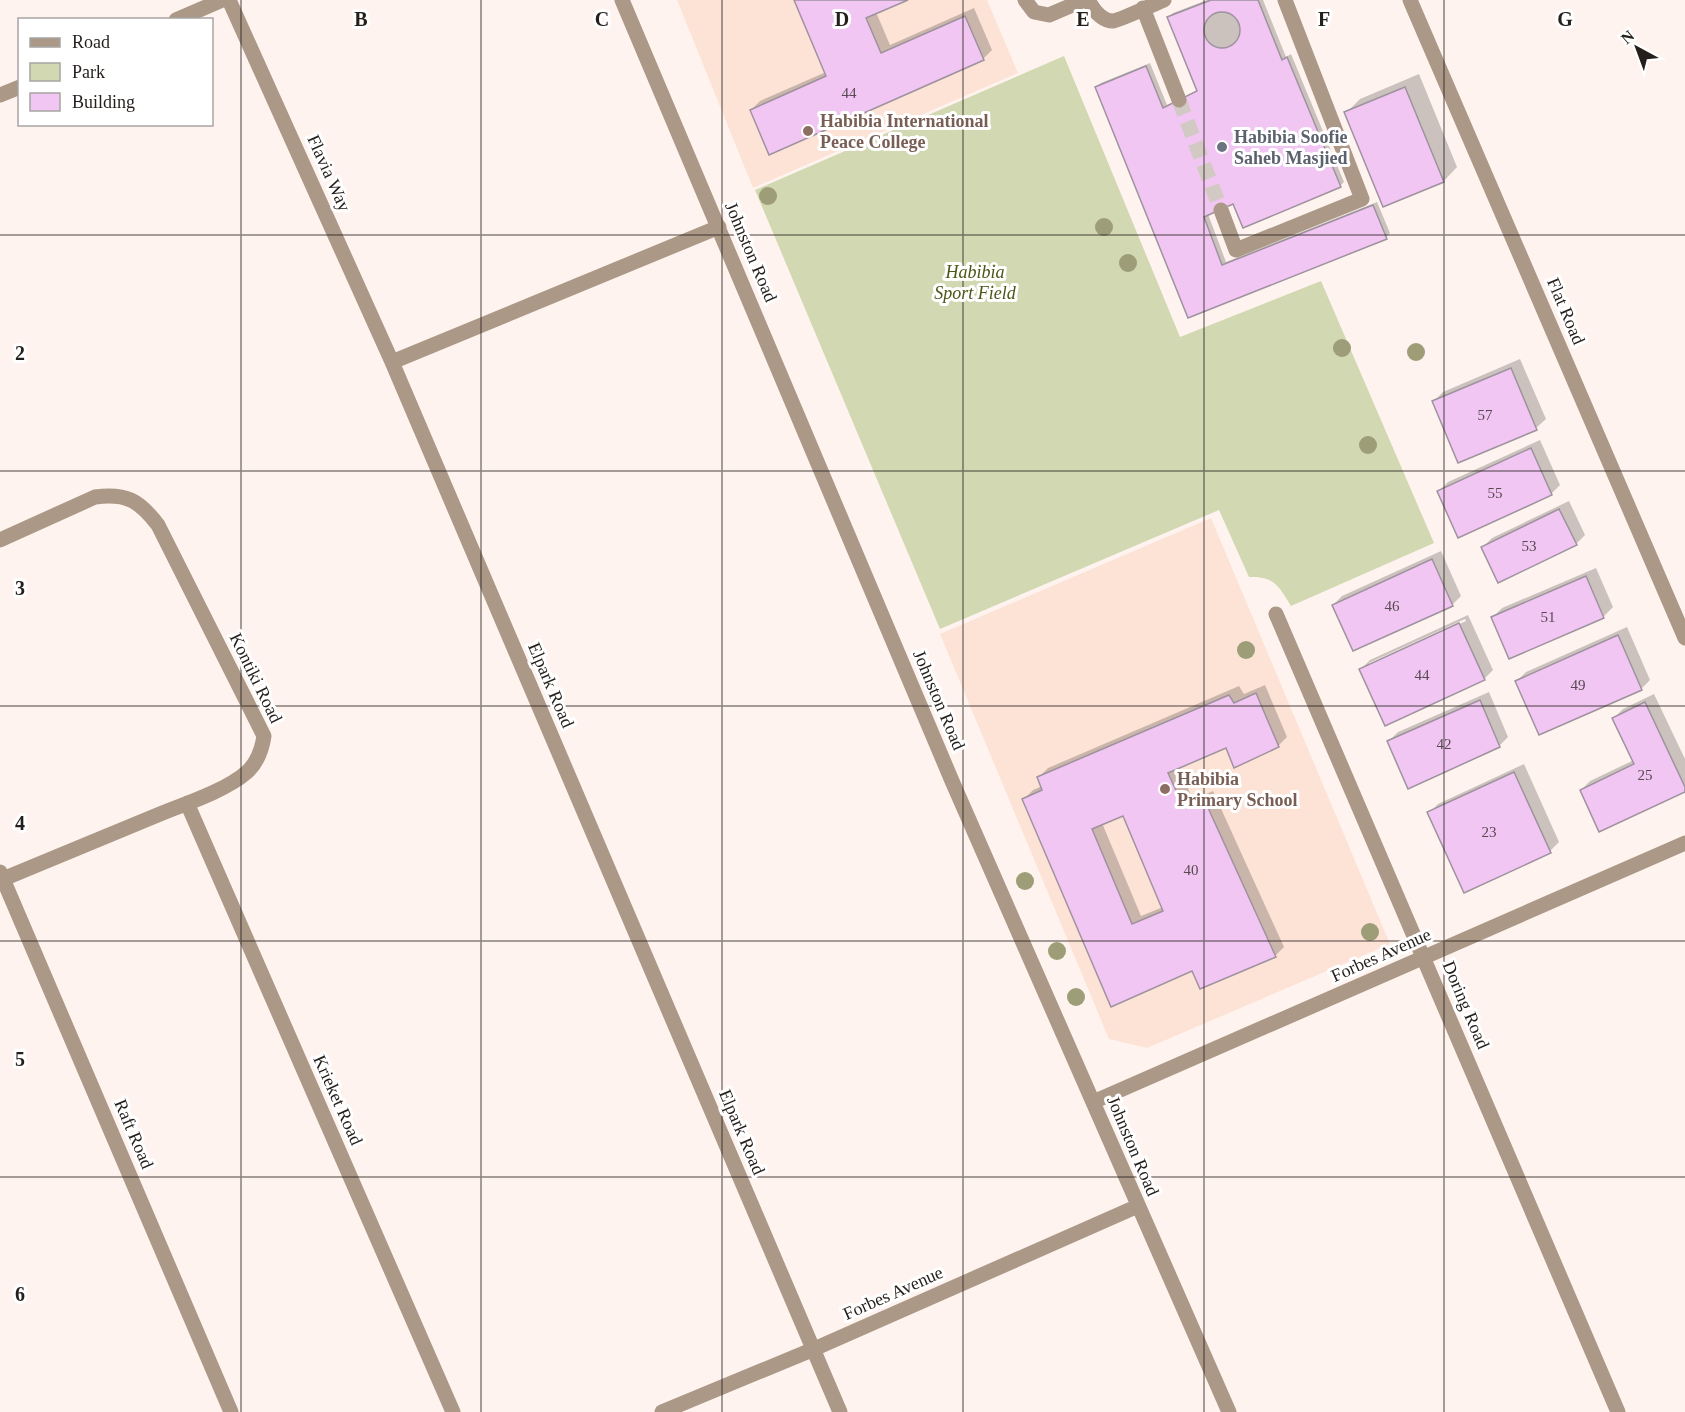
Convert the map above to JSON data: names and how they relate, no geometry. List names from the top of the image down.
{
  "streets": {
    "street": [
      "Flavia Way",
      "Johnston Road",
      "Flat Road",
      "Kontiki Road",
      "Elpark Road",
      "Forbes Avenue",
      "Doring Road",
      "Krieket Road",
      "Raft Road"
    ]
  },
  "crossings": [
    ["Flavia Way", "Elpark Road"],
    ["Johnston Road", "Forbes Avenue"],
    ["Kontiki Road", "Krieket Road"],
    ["Kontiki Road", "Raft Road"],
    ["Elpark Road", "Forbes Avenue"],
    ["Forbes Avenue", "Doring Road"]
  ],
  "parks": ["Habibia Sport Field"],
  "places": ["Habibia International Peace College", "Habibia Soofie Saheb Masjied", "Habibia Primary School"],
  "house_numbers": [
    "44",
    "57",
    "55",
    "53",
    "46",
    "51",
    "44",
    "49",
    "42",
    "25",
    "23",
    "40"
  ],
  "legend": ["Road", "Park", "Building"],
  "north": "top left",
  "grid": {
    "columns": [
      "B",
      "C",
      "D",
      "E",
      "F",
      "G"
    ],
    "rows": [
      "2",
      "3",
      "4",
      "5",
      "6"
    ]
  }
}
